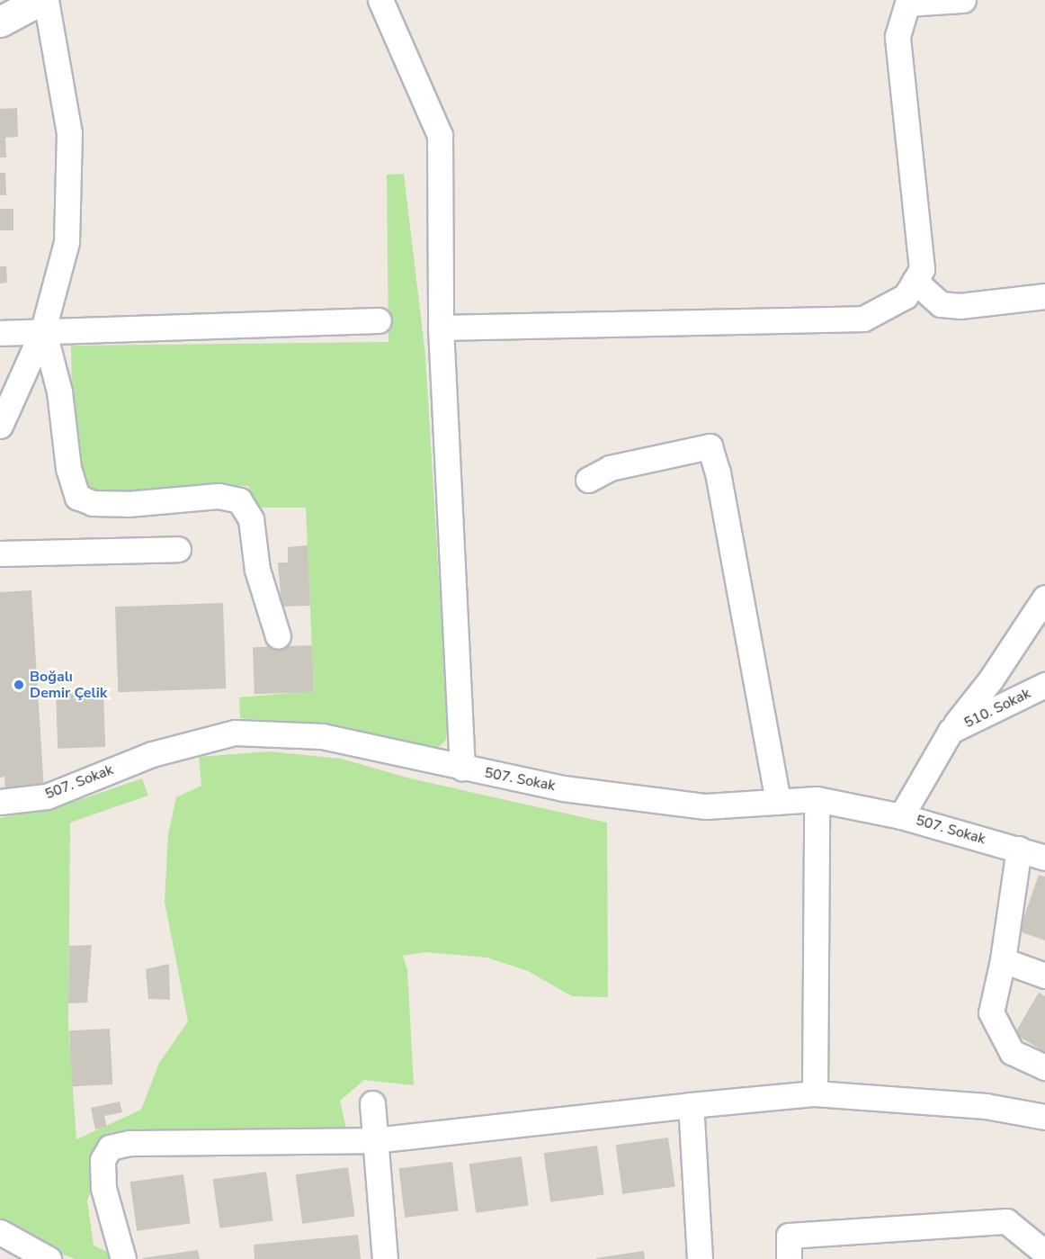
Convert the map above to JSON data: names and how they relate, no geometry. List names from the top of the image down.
{
  "streets": {
    "street": ["510. Sokak", "507. Sokak"]
  },
  "crossings": [
    ["510. Sokak", "507. Sokak"]
  ],
  "places": ["Boğalı Demir Çelik"]
}
